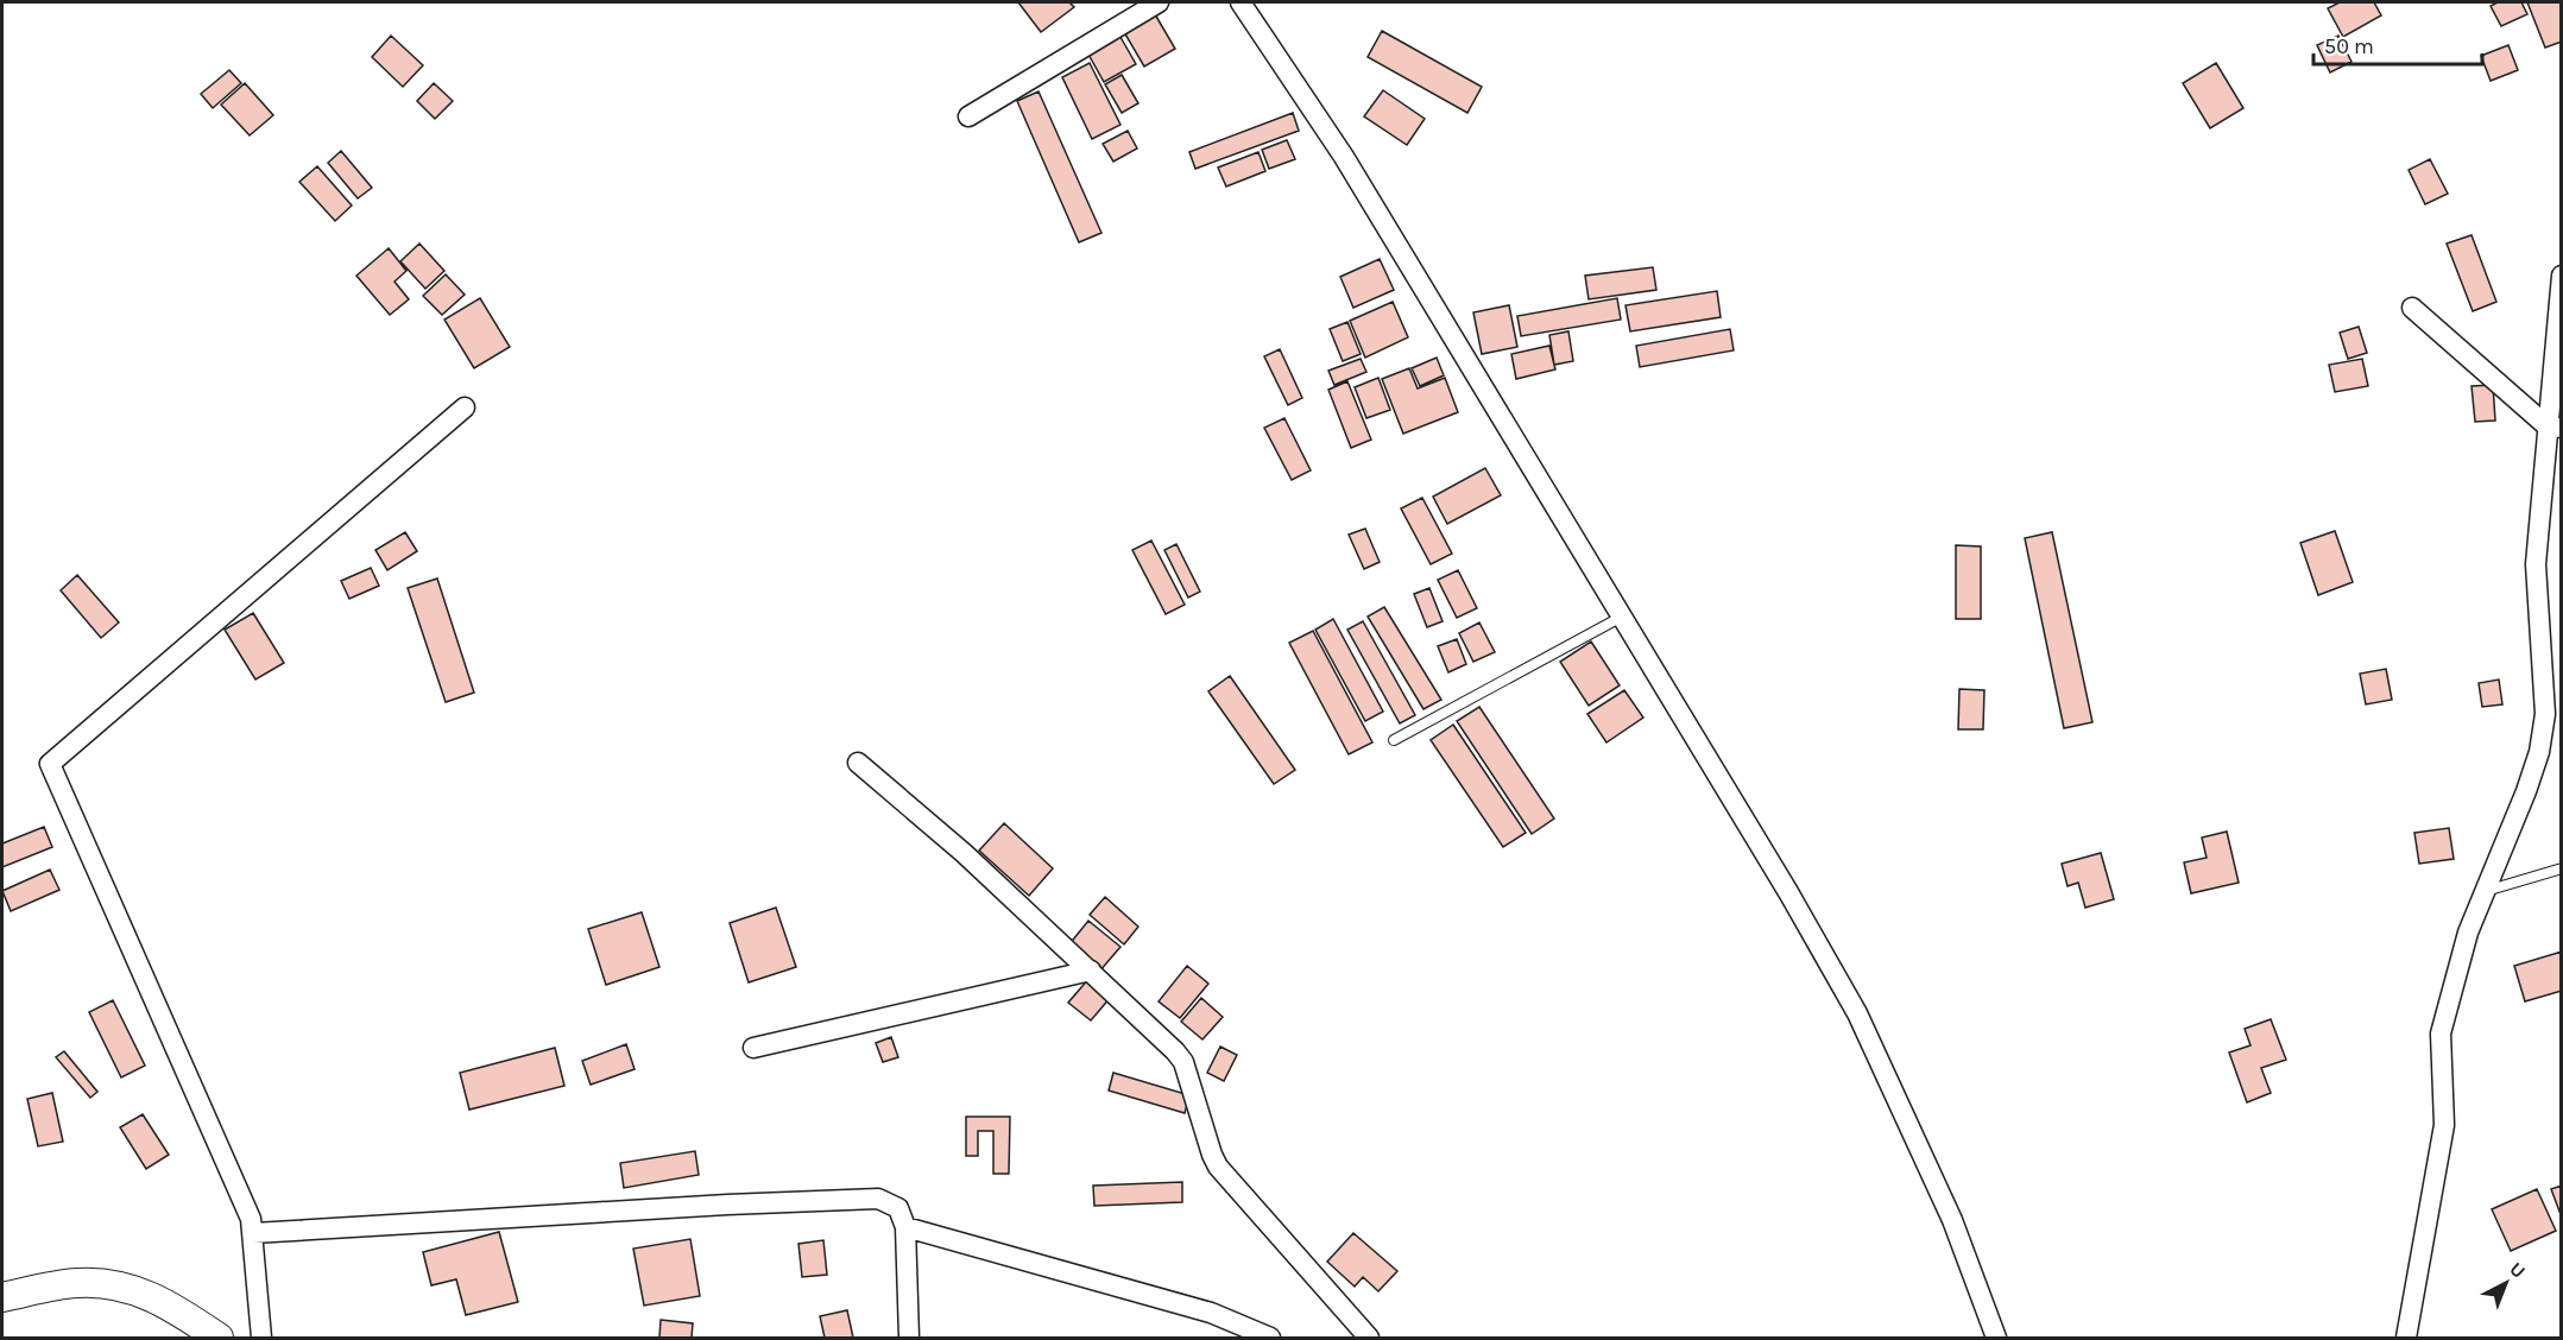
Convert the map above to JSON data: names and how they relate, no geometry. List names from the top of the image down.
{
  "scale_bar": "50 m",
  "north": "top right"
}
